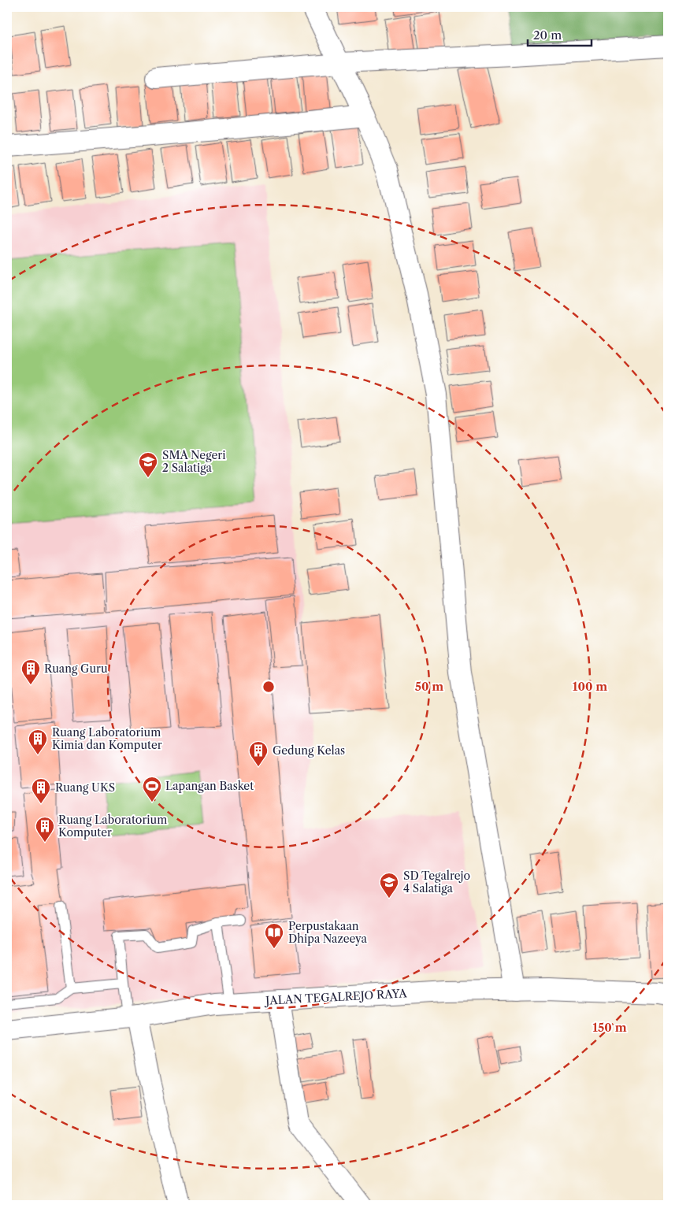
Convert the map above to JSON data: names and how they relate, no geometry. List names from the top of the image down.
{
  "streets": {
    "street": ["JALAN TEGALREJO RAYA"]
  },
  "places": {
    "school or university": ["SMA Negeri 2 Salatiga", "SD Tegalrejo 4 Salatiga"],
    "building": [
      "Ruang Guru",
      "Ruang Laboratorium Kimia dan Komputer",
      "Gedung Kelas",
      "Ruang UKS",
      "Ruang Laboratorium Komputer"
    ],
    "sports": ["Lapangan Basket"],
    "library": ["Perpustakaan Dhipa Nazeeya"]
  },
  "scale_bar": "20 m",
  "rings": ["50 m", "100 m", "150 m"]
}
